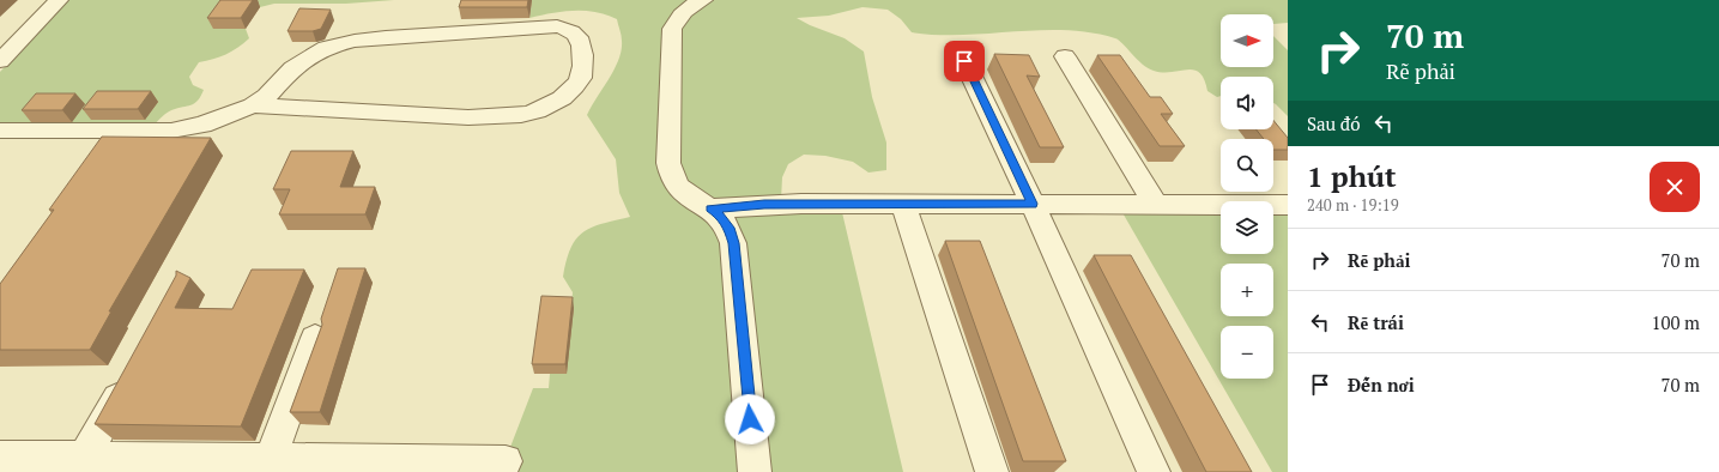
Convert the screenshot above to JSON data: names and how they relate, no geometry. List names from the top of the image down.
{
  "north": "right",
  "page": {
    "turn": ["70 m", "Rẽ phải"],
    "map_buttons": ["+", "−"],
    "then": "Sau đó",
    "heading": ["1 phút", "240 m · 19:19"],
    "list": [
      {
        "name": "Rẽ phải",
        "value": "70 m"
      },
      {
        "name": "Rẽ trái",
        "value": "100 m"
      },
      {
        "name": "Đến nơi",
        "value": "70 m"
      }
    ]
  }
}
